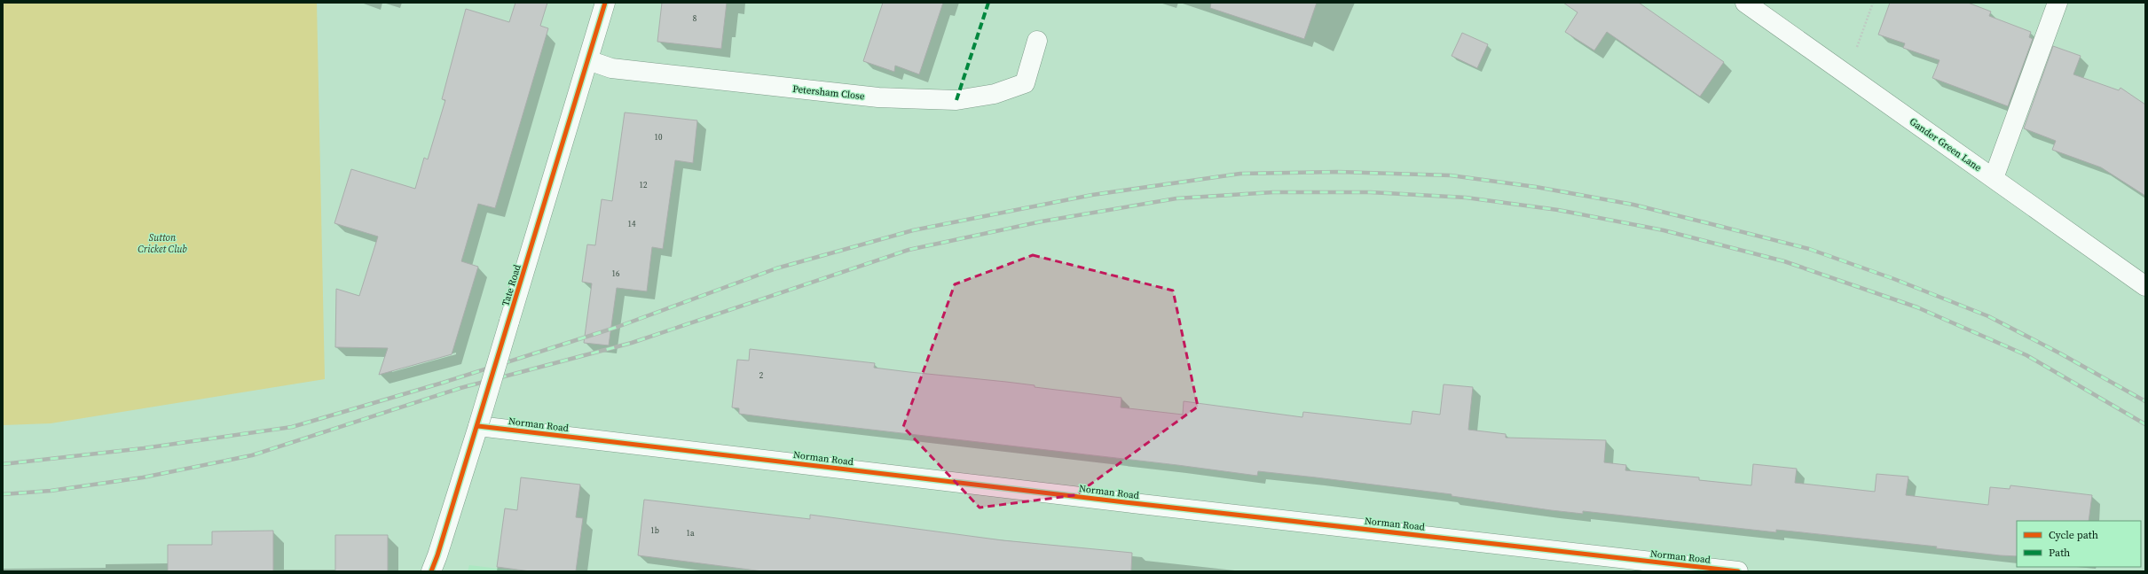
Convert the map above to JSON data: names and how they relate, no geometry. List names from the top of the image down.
{
  "streets": {
    "street": [
      "Petersham Close",
      "Gander Green Lane",
      "Tate Road",
      "Norman Road"
    ]
  },
  "crossings": [
    ["Petersham Close", "Tate Road"],
    ["Tate Road", "Norman Road"]
  ],
  "parks": ["Sutton Cricket Club"],
  "house_numbers": [
    "8",
    "10",
    "12",
    "14",
    "16",
    "2",
    "1b",
    "1a"
  ],
  "legend": ["Cycle path", "Path"]
}
